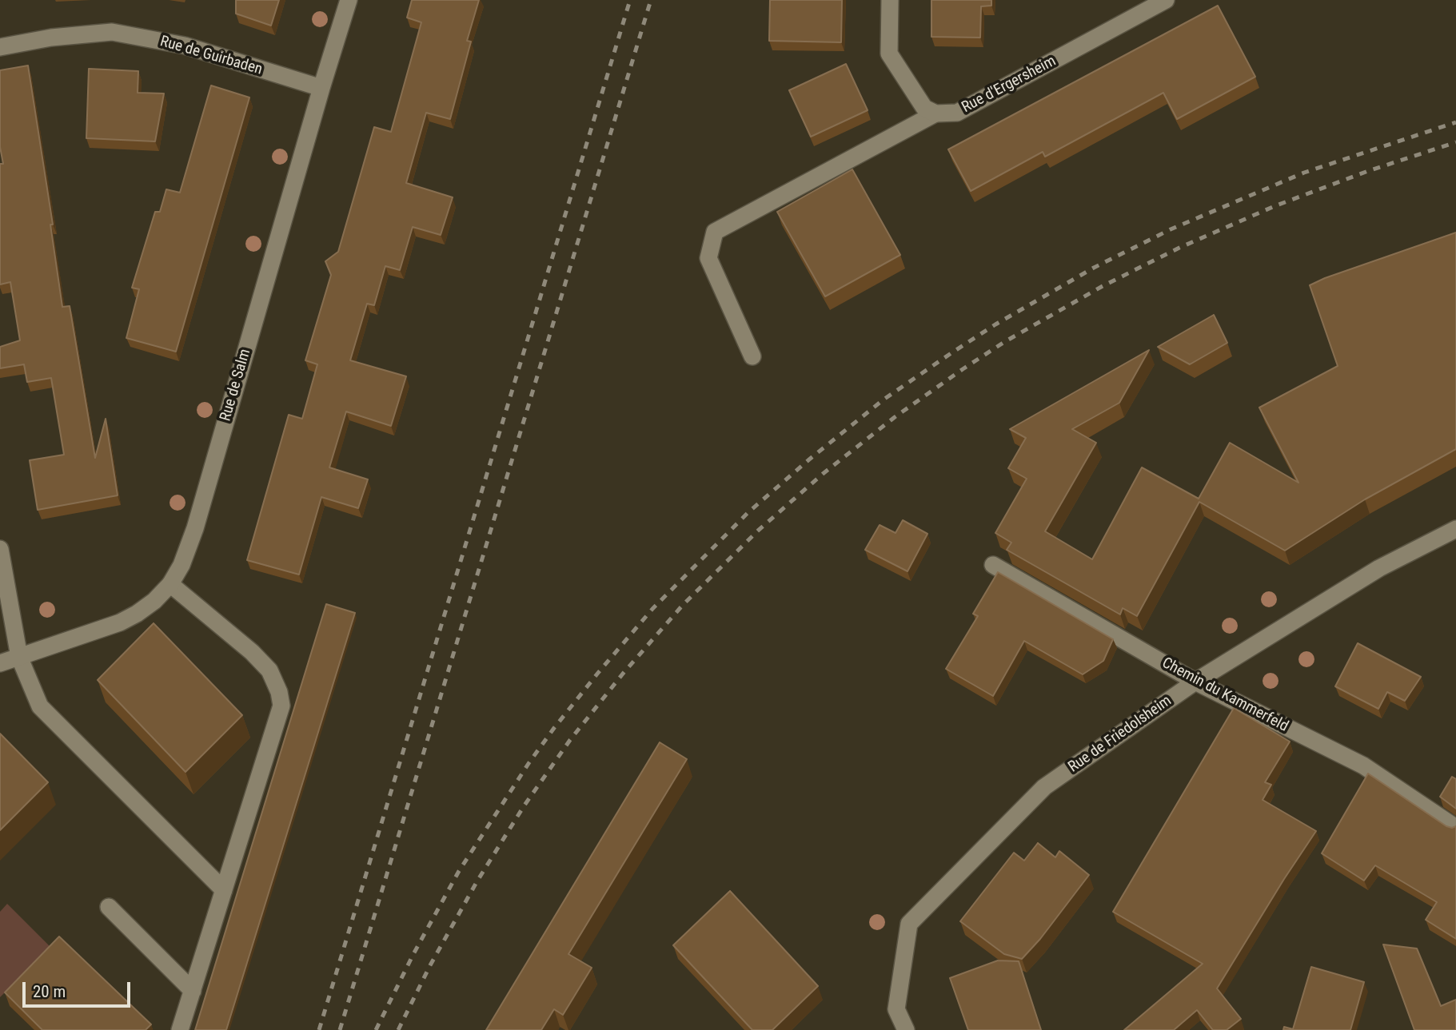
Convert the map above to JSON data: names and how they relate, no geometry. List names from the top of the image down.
{
  "streets": {
    "street": [
      "Rue de Guirbaden",
      "Rue d'Ergersheim",
      "Rue de Salm",
      "Chemin du Kammerfeld",
      "Rue de Friedolsheim"
    ]
  },
  "crossings": [
    ["Rue de Guirbaden", "Rue de Salm"],
    ["Chemin du Kammerfeld", "Rue de Friedolsheim"]
  ],
  "scale_bar": "20 m"
}
